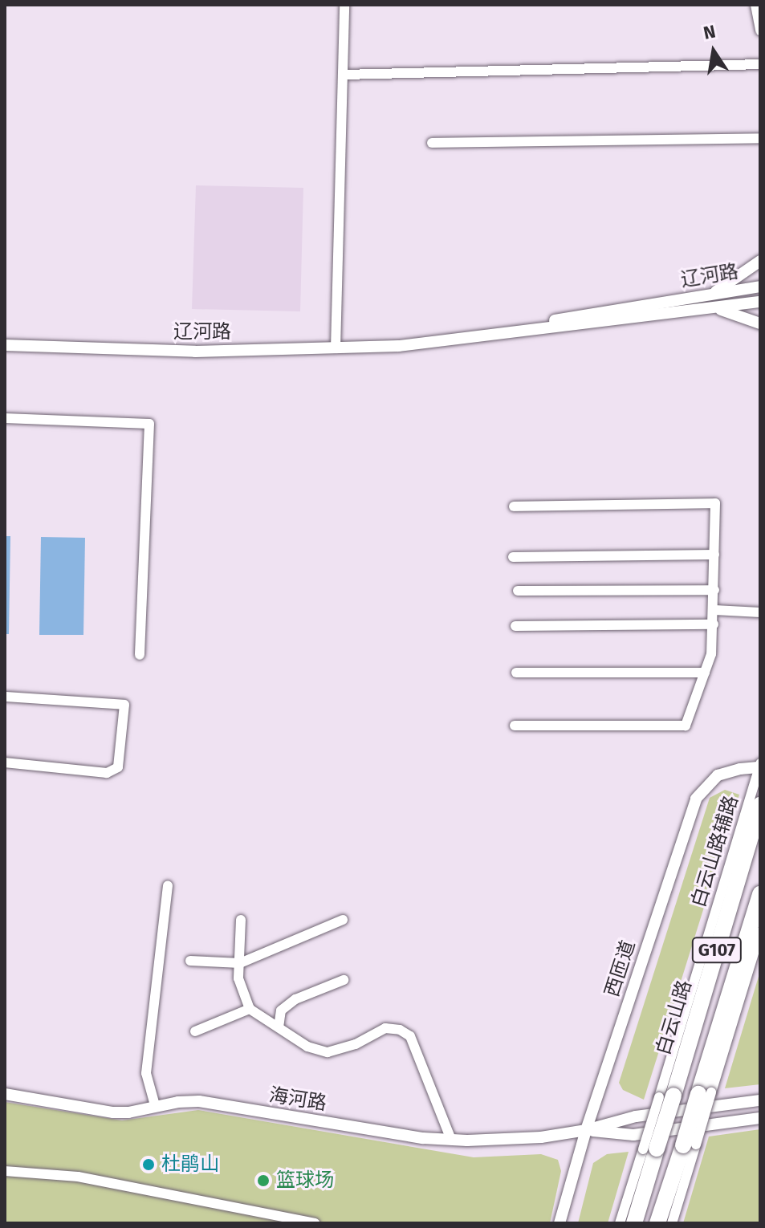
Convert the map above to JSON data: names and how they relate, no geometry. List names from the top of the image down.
{
  "streets": {
    "highway": ["G107", "白云山路"],
    "street": [
      "辽河路",
      "白云山路辅路",
      "西匝道",
      "海河路"
    ]
  },
  "crossings": [
    ["白云山路辅路", "G107"],
    ["白云山路辅路", "西匝道"],
    ["白云山路辅路", "白云山路"],
    ["G107", "白云山路"],
    ["西匝道", "海河路"]
  ],
  "places": ["杜鹃山", "篮球场"],
  "north": "top"
}
